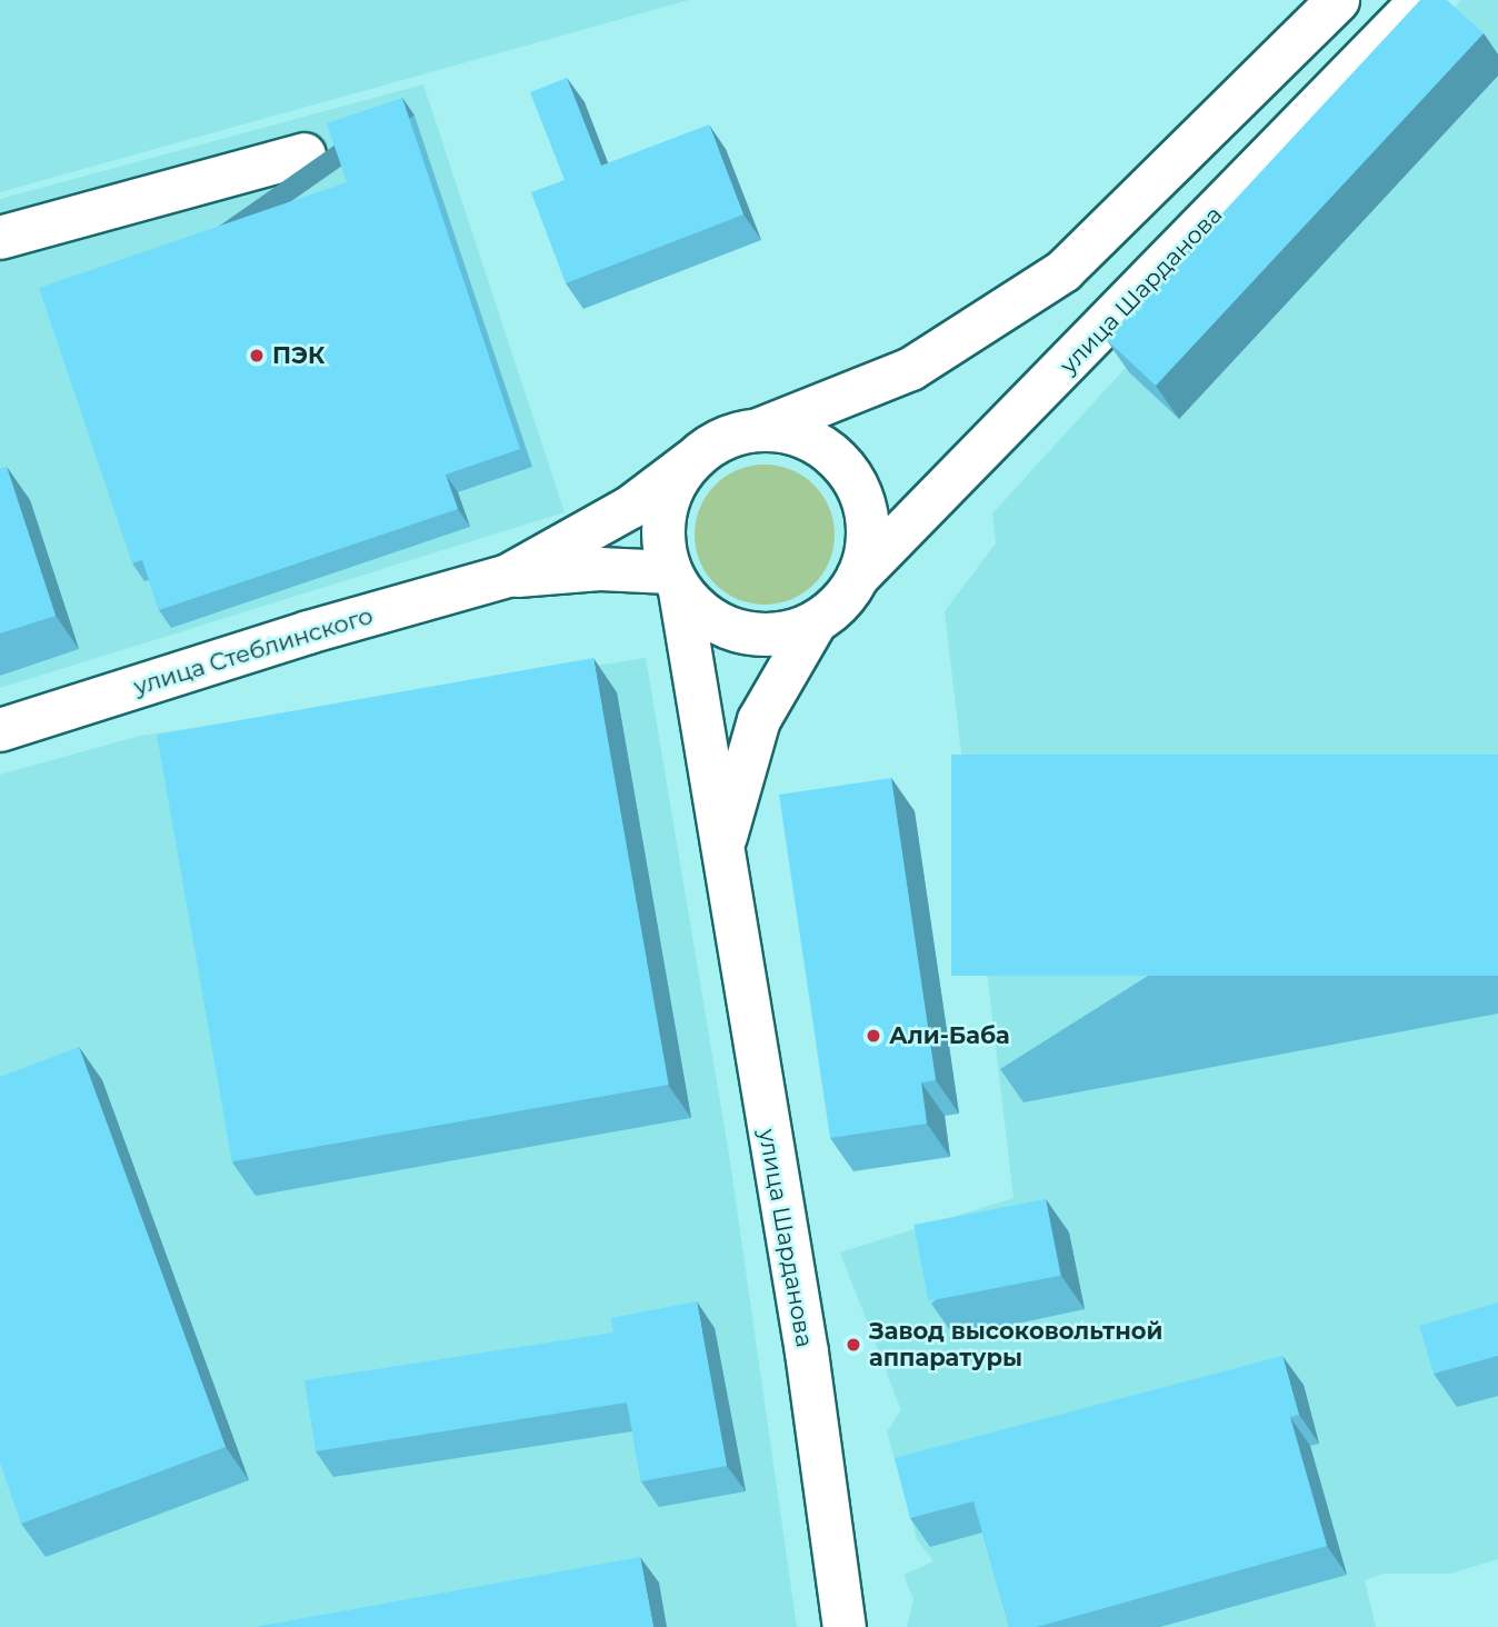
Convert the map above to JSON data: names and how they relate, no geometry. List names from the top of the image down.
{
  "streets": {
    "main road": ["улица Шарданова", "улица Стеблинского"]
  },
  "places": ["ПЭК", "Али-Баба", "Завод высоковольтной аппаратуры"]
}
